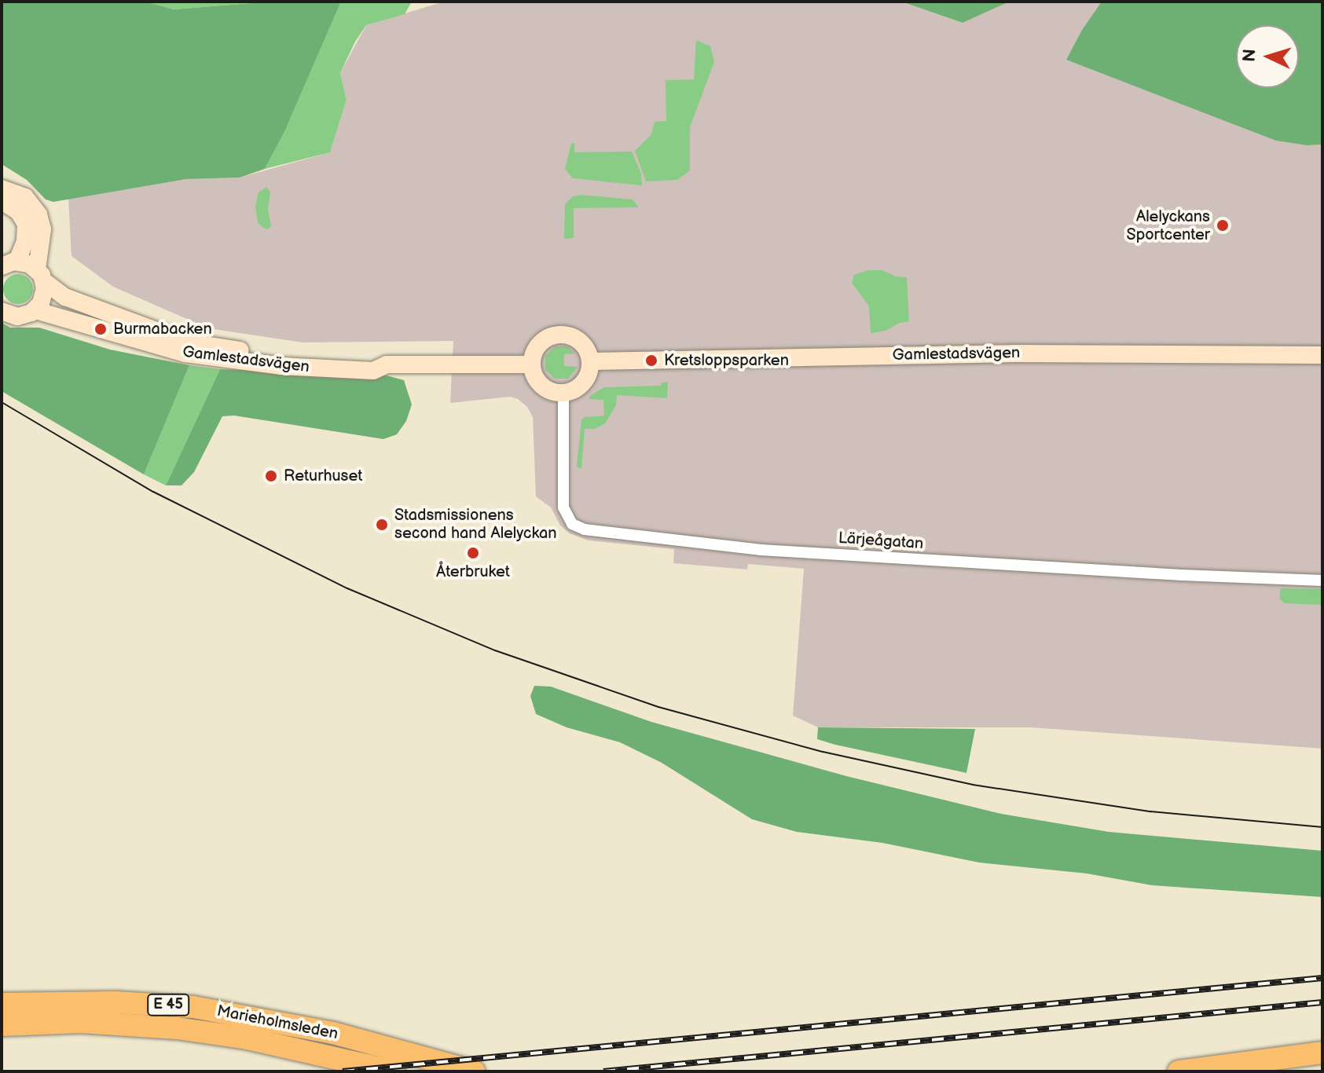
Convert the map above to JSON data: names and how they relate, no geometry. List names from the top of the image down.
{
  "streets": {
    "highway": ["E 45", "Marieholmsleden"],
    "street": ["Gamlestadsvägen", "Lärjeågatan"]
  },
  "crossings": [
    ["Gamlestadsvägen", "Lärjeågatan"]
  ],
  "places": [
    "Alelyckans Sportcenter",
    "Burmabacken",
    "Kretsloppsparken",
    "Returhuset",
    "Stadsmissionens second hand Alelyckan",
    "Återbruket"
  ],
  "north": "left"
}
